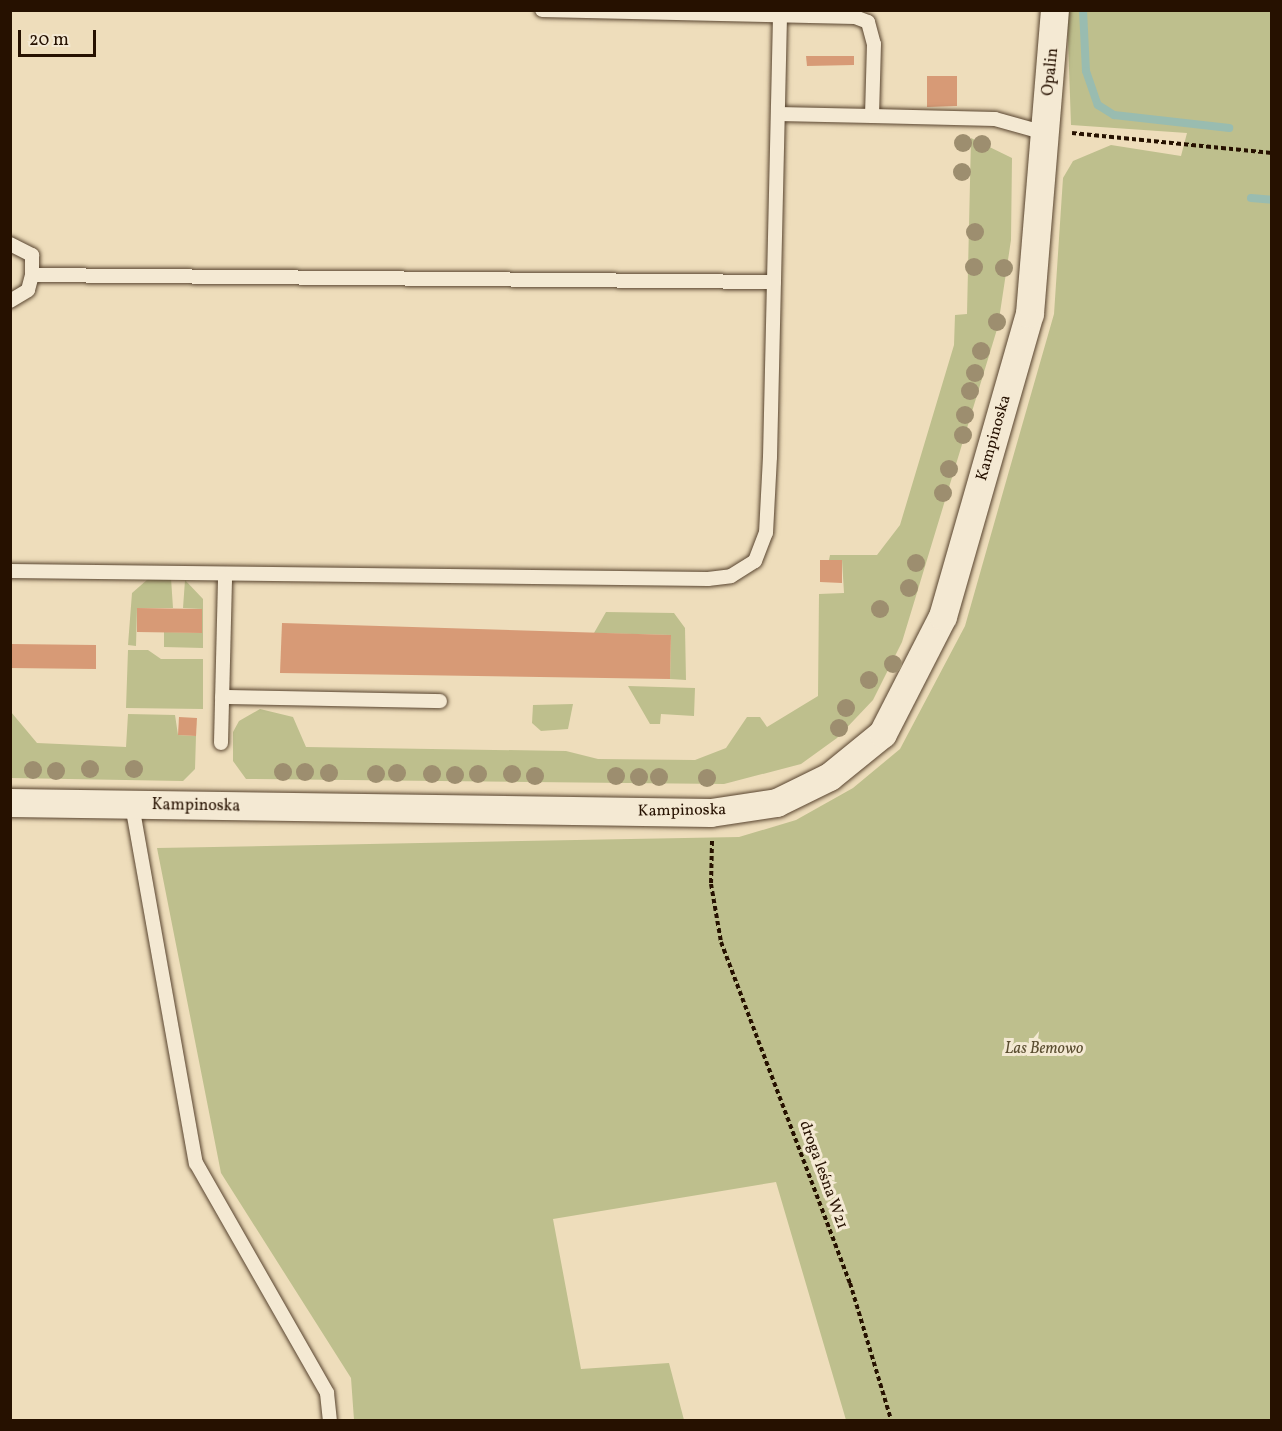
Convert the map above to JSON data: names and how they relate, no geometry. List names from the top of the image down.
{
  "streets": {
    "street": ["Opalin", "Kampinoska"],
    "path": ["droga leśna W21"]
  },
  "crossings": [
    ["Opalin", "Kampinoska"],
    ["Kampinoska", "droga leśna W21"]
  ],
  "parks": ["Las Bemowo"],
  "scale_bar": "20 m"
}
